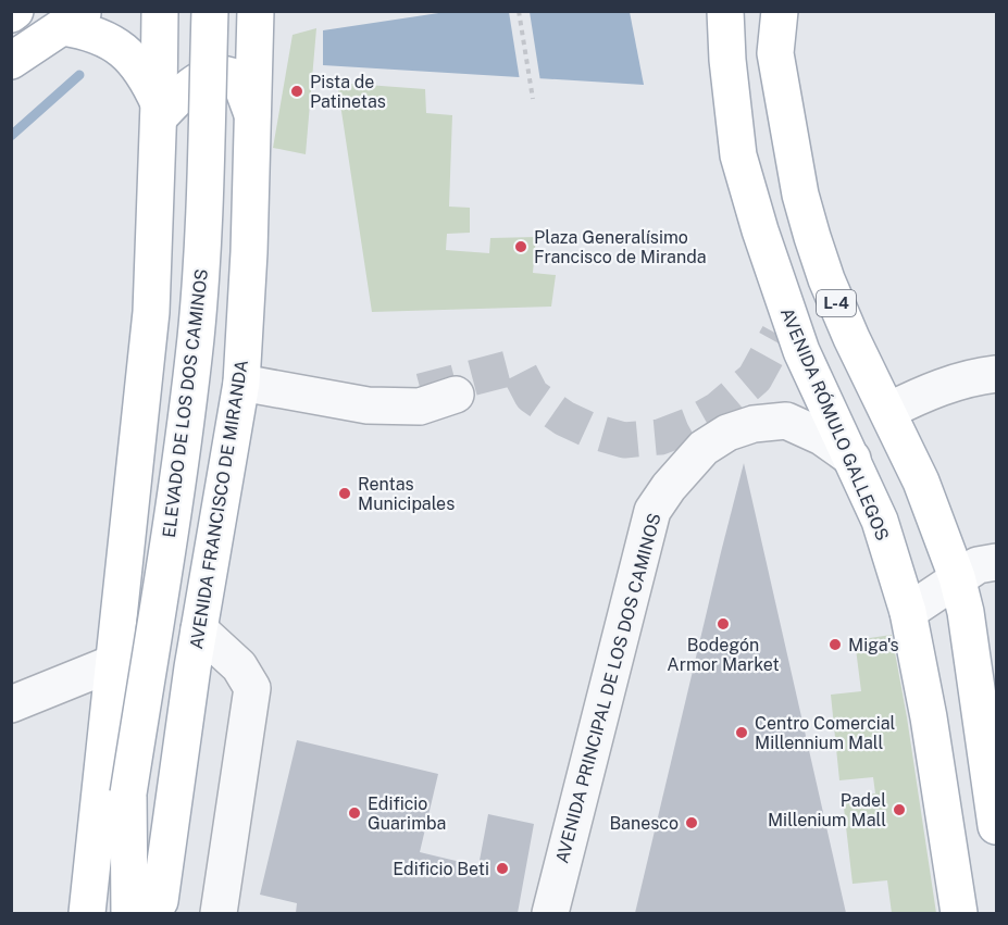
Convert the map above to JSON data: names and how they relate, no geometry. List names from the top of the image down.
{
  "streets": {
    "main road": [
      "L-4",
      "ELEVADO DE LOS DOS CAMINOS",
      "AVENIDA RÓMULO GALLEGOS",
      "AVENIDA FRANCISCO DE MIRANDA"
    ],
    "street": ["AVENIDA PRINCIPAL DE LOS DOS CAMINOS"]
  },
  "crossings": [
    ["AVENIDA RÓMULO GALLEGOS", "AVENIDA PRINCIPAL DE LOS DOS CAMINOS"]
  ],
  "places": [
    "Pista de Patinetas",
    "Plaza Generalísimo Francisco de Miranda",
    "Rentas Municipales",
    "Bodegón Armor Market",
    "Miga's",
    "Centro Comercial Millennium Mall",
    "Padel Millenium Mall",
    "Edificio Guarimba",
    "Banesco",
    "Edificio Beti"
  ]
}
